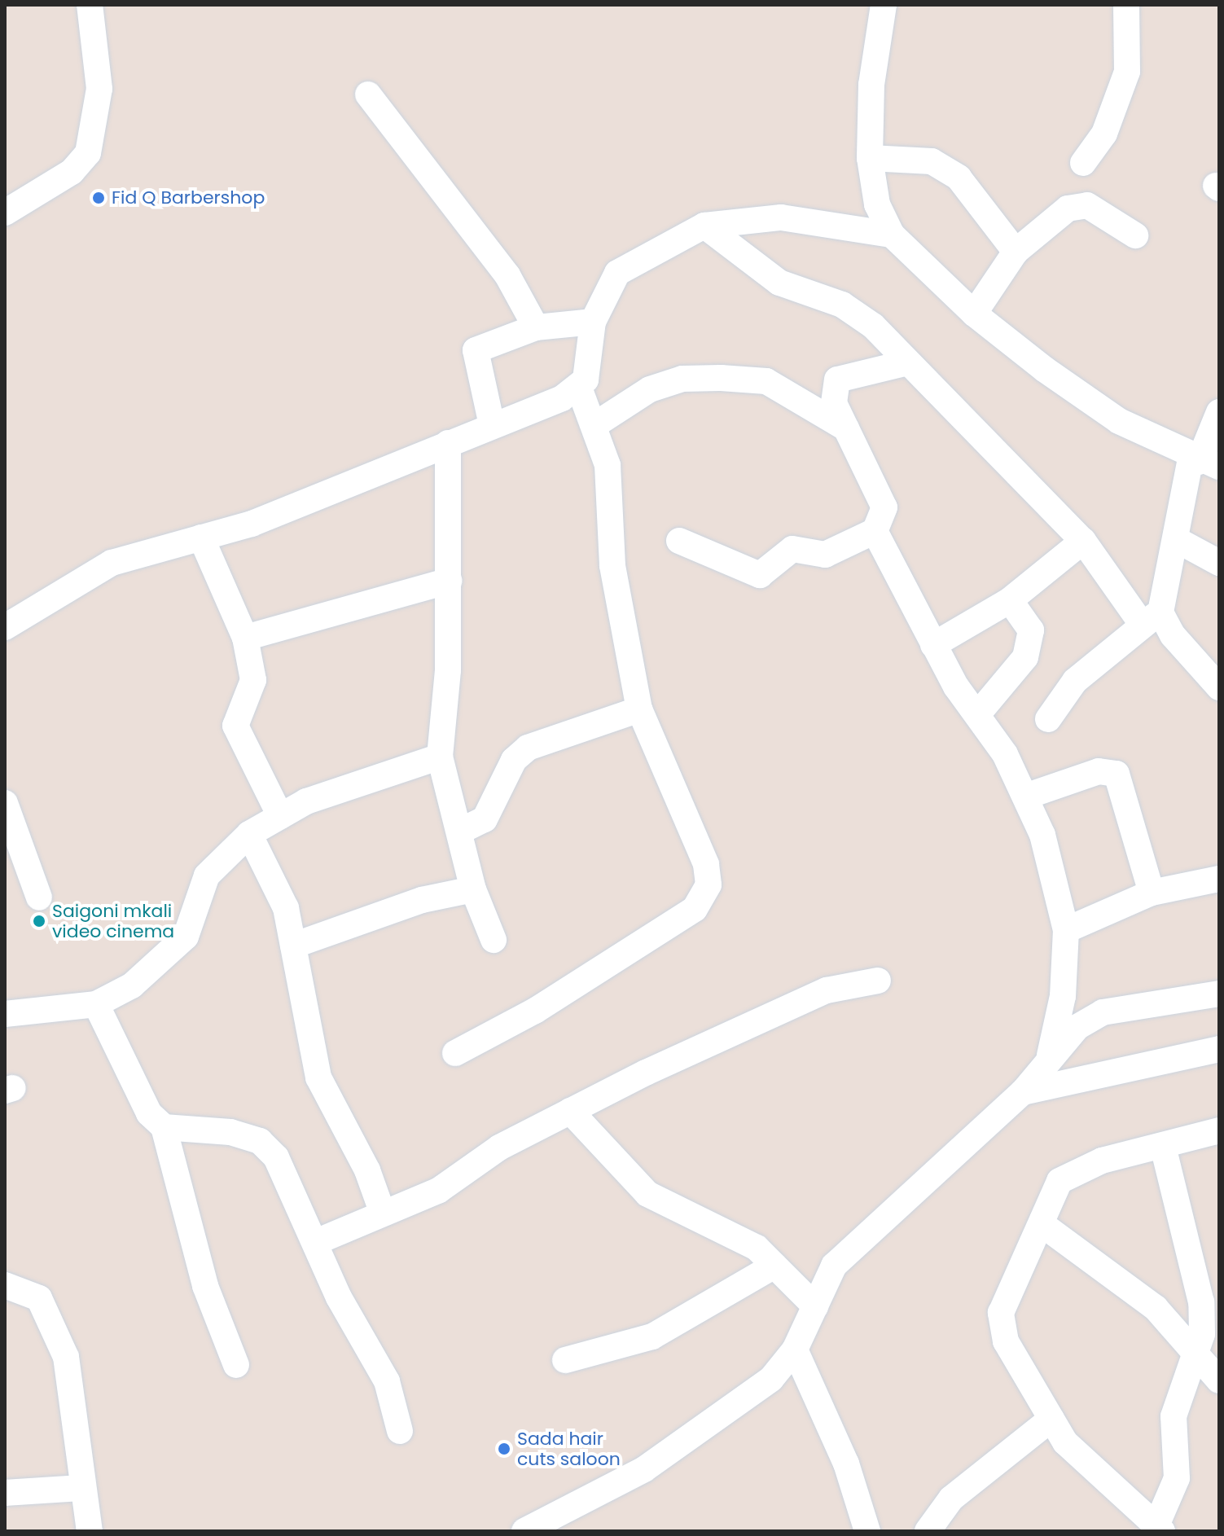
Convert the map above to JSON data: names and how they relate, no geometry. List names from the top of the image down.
{
  "places": ["Fid Q Barbershop", "Saigoni mkali video cinema", "Sada hair cuts saloon"]
}
